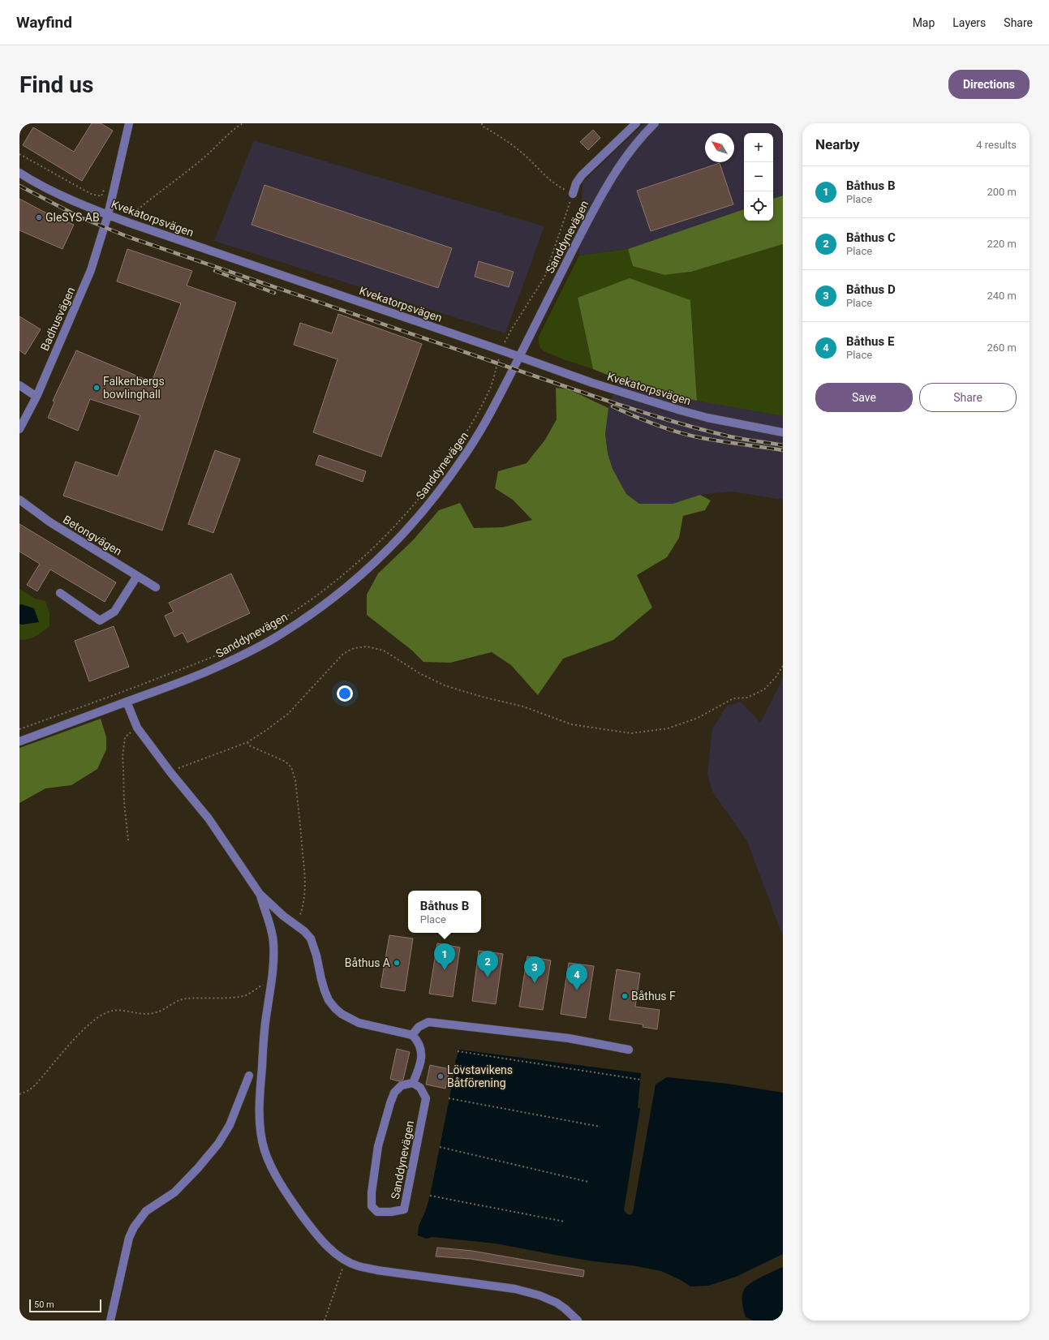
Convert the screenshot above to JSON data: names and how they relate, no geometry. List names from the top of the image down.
{
  "streets": {
    "street": [
      "Kvekatorpsvägen",
      "Sanddynevägen",
      "Badhusvägen",
      "Betongvägen"
    ]
  },
  "crossings": [
    ["Kvekatorpsvägen", "Sanddynevägen"],
    ["Kvekatorpsvägen", "Badhusvägen"]
  ],
  "places": [
    "GleSYS AB",
    "Falkenbergs bowlinghall",
    "Båthus A",
    "Båthus F",
    "Lövstavikens Båtförening"
  ],
  "scale_bar": "50 m",
  "north": "top left",
  "page": {
    "header": "Wayfind",
    "nav": ["Map", "Layers", "Share"],
    "buttons": [
      "Directions",
      ["Save", "Share"]
    ],
    "title": "Find us",
    "heading": ["Nearby", "4 results"],
    "map_buttons": ["+", "−"],
    "list": [
      {
        "mark": "1",
        "name": "Båthus B",
        "note": "Place",
        "value": "200 m"
      },
      {
        "mark": "2",
        "name": "Båthus C",
        "note": "Place",
        "value": "220 m"
      },
      {
        "mark": "3",
        "name": "Båthus D",
        "note": "Place",
        "value": "240 m"
      },
      {
        "mark": "4",
        "name": "Båthus E",
        "note": "Place",
        "value": "260 m"
      }
    ],
    "popup": ["Båthus B", "Place"],
    "pins": [
      "1",
      "2",
      "3",
      "4"
    ],
    "scale": "50 m"
  }
}
